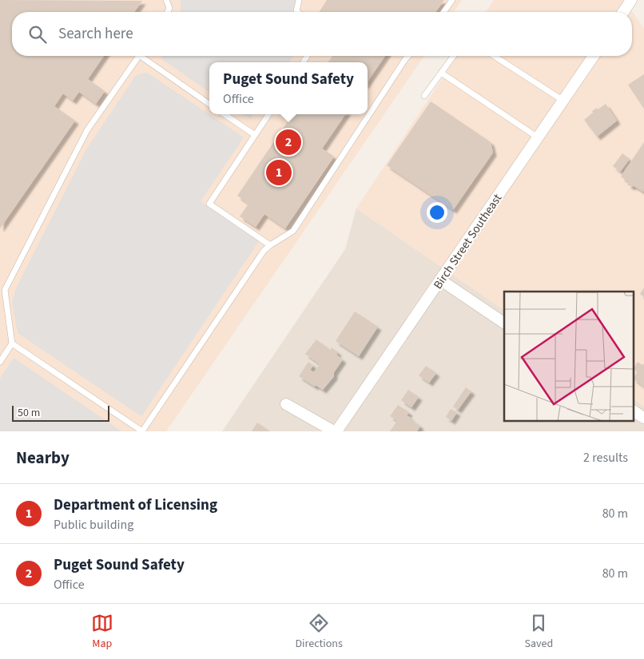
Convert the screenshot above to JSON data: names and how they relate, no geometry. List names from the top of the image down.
{
  "streets": {
    "street": ["Birch Street Southeast"]
  },
  "scale_bar": "50 m",
  "page": {
    "search": "Search here",
    "popup": ["Puget Sound Safety", "Office"],
    "pins": ["2", "1"],
    "scale": "50 m",
    "heading": ["Nearby", "2 results"],
    "list": [
      {
        "mark": "1",
        "name": "Department of Licensing",
        "note": "Public building",
        "value": "80 m"
      },
      {
        "mark": "2",
        "name": "Puget Sound Safety",
        "note": "Office",
        "value": "80 m"
      }
    ],
    "nav": ["Map", "Directions", "Saved"]
  }
}
